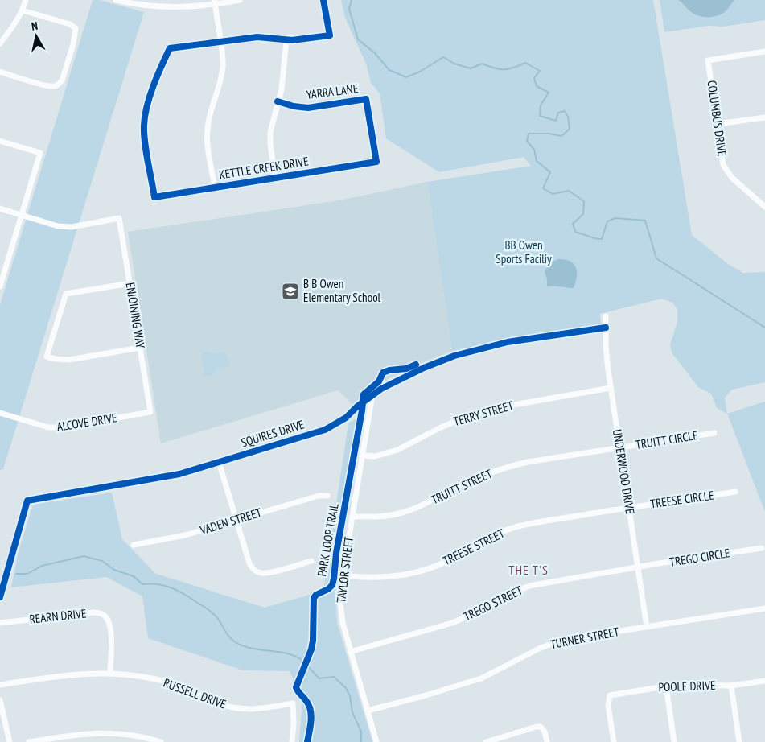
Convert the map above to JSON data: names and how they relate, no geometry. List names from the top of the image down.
{
  "streets": {
    "street": [
      "YARRA LANE",
      "COLUMBUS DRIVE",
      "KETTLE CREEK DRIVE",
      "ENJOINING WAY",
      "TERRY STREET",
      "ALCOVE DRIVE",
      "SQUIRES DRIVE",
      "TRUITT CIRCLE",
      "UNDERWOOD DRIVE",
      "TRUITT STREET",
      "TREESE CIRCLE",
      "VADEN STREET",
      "TREESE STREET",
      "TREGO CIRCLE",
      "TAYLOR STREET",
      "TREGO STREET",
      "REARN DRIVE",
      "TURNER STREET",
      "POOLE DRIVE",
      "RUSSELL DRIVE"
    ],
    "cycle path": ["PARK LOOP TRAIL"]
  },
  "crossings": [
    ["YARRA LANE", "KETTLE CREEK DRIVE"],
    ["ENJOINING WAY", "ALCOVE DRIVE"],
    ["TERRY STREET", "UNDERWOOD DRIVE"],
    ["TERRY STREET", "TAYLOR STREET"],
    ["SQUIRES DRIVE", "UNDERWOOD DRIVE"],
    ["SQUIRES DRIVE", "TAYLOR STREET"],
    ["TRUITT CIRCLE", "UNDERWOOD DRIVE"],
    ["TRUITT CIRCLE", "TRUITT STREET"],
    ["UNDERWOOD DRIVE", "TRUITT STREET"],
    ["UNDERWOOD DRIVE", "TREESE CIRCLE"],
    ["UNDERWOOD DRIVE", "TREESE STREET"],
    ["UNDERWOOD DRIVE", "TREGO CIRCLE"],
    ["UNDERWOOD DRIVE", "TREGO STREET"],
    ["UNDERWOOD DRIVE", "TURNER STREET"],
    ["TRUITT STREET", "TAYLOR STREET"],
    ["TREESE CIRCLE", "TREESE STREET"],
    ["TREESE STREET", "TAYLOR STREET"],
    ["TREGO CIRCLE", "TREGO STREET"],
    ["TAYLOR STREET", "TREGO STREET"],
    ["TAYLOR STREET", "TURNER STREET"],
    ["REARN DRIVE", "RUSSELL DRIVE"]
  ],
  "districts": ["THE T'S"],
  "parks": ["BB Owen Sports Faciliy"],
  "places": {
    "school or university": ["B B Owen Elementary School"]
  },
  "north": "top"
}
